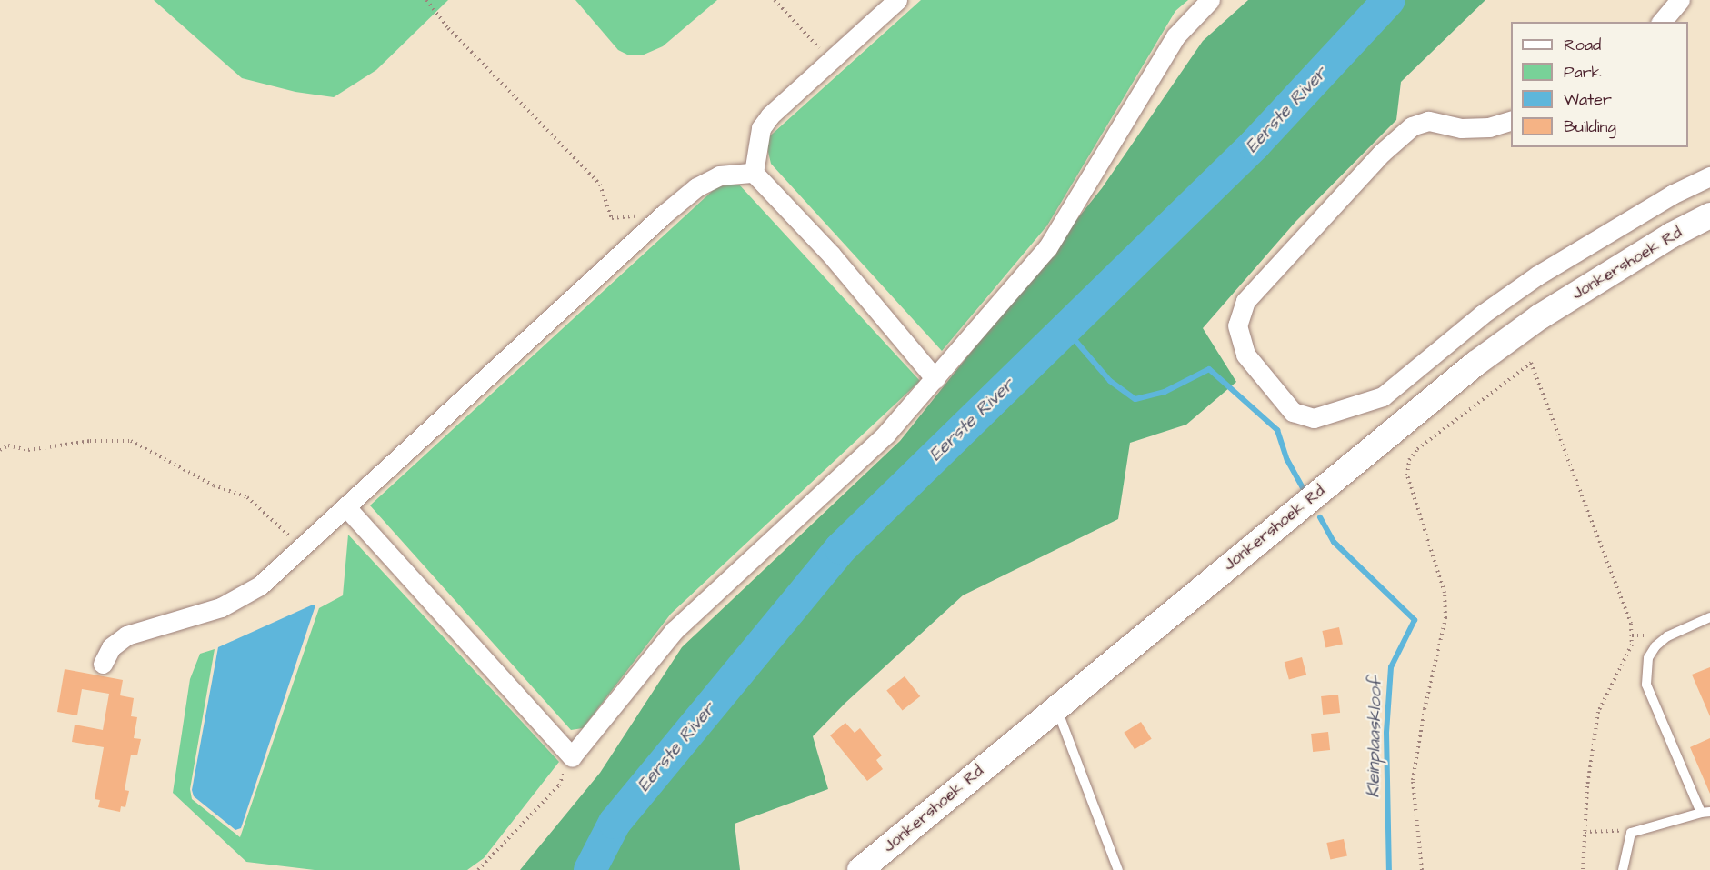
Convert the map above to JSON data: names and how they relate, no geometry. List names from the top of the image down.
{
  "streets": {
    "street": ["Jonkershoek Rd"]
  },
  "water": ["Eerste River", "Kleinplaaskloof"],
  "legend": [
    "Road",
    "Park",
    "Water",
    "Building"
  ]
}
